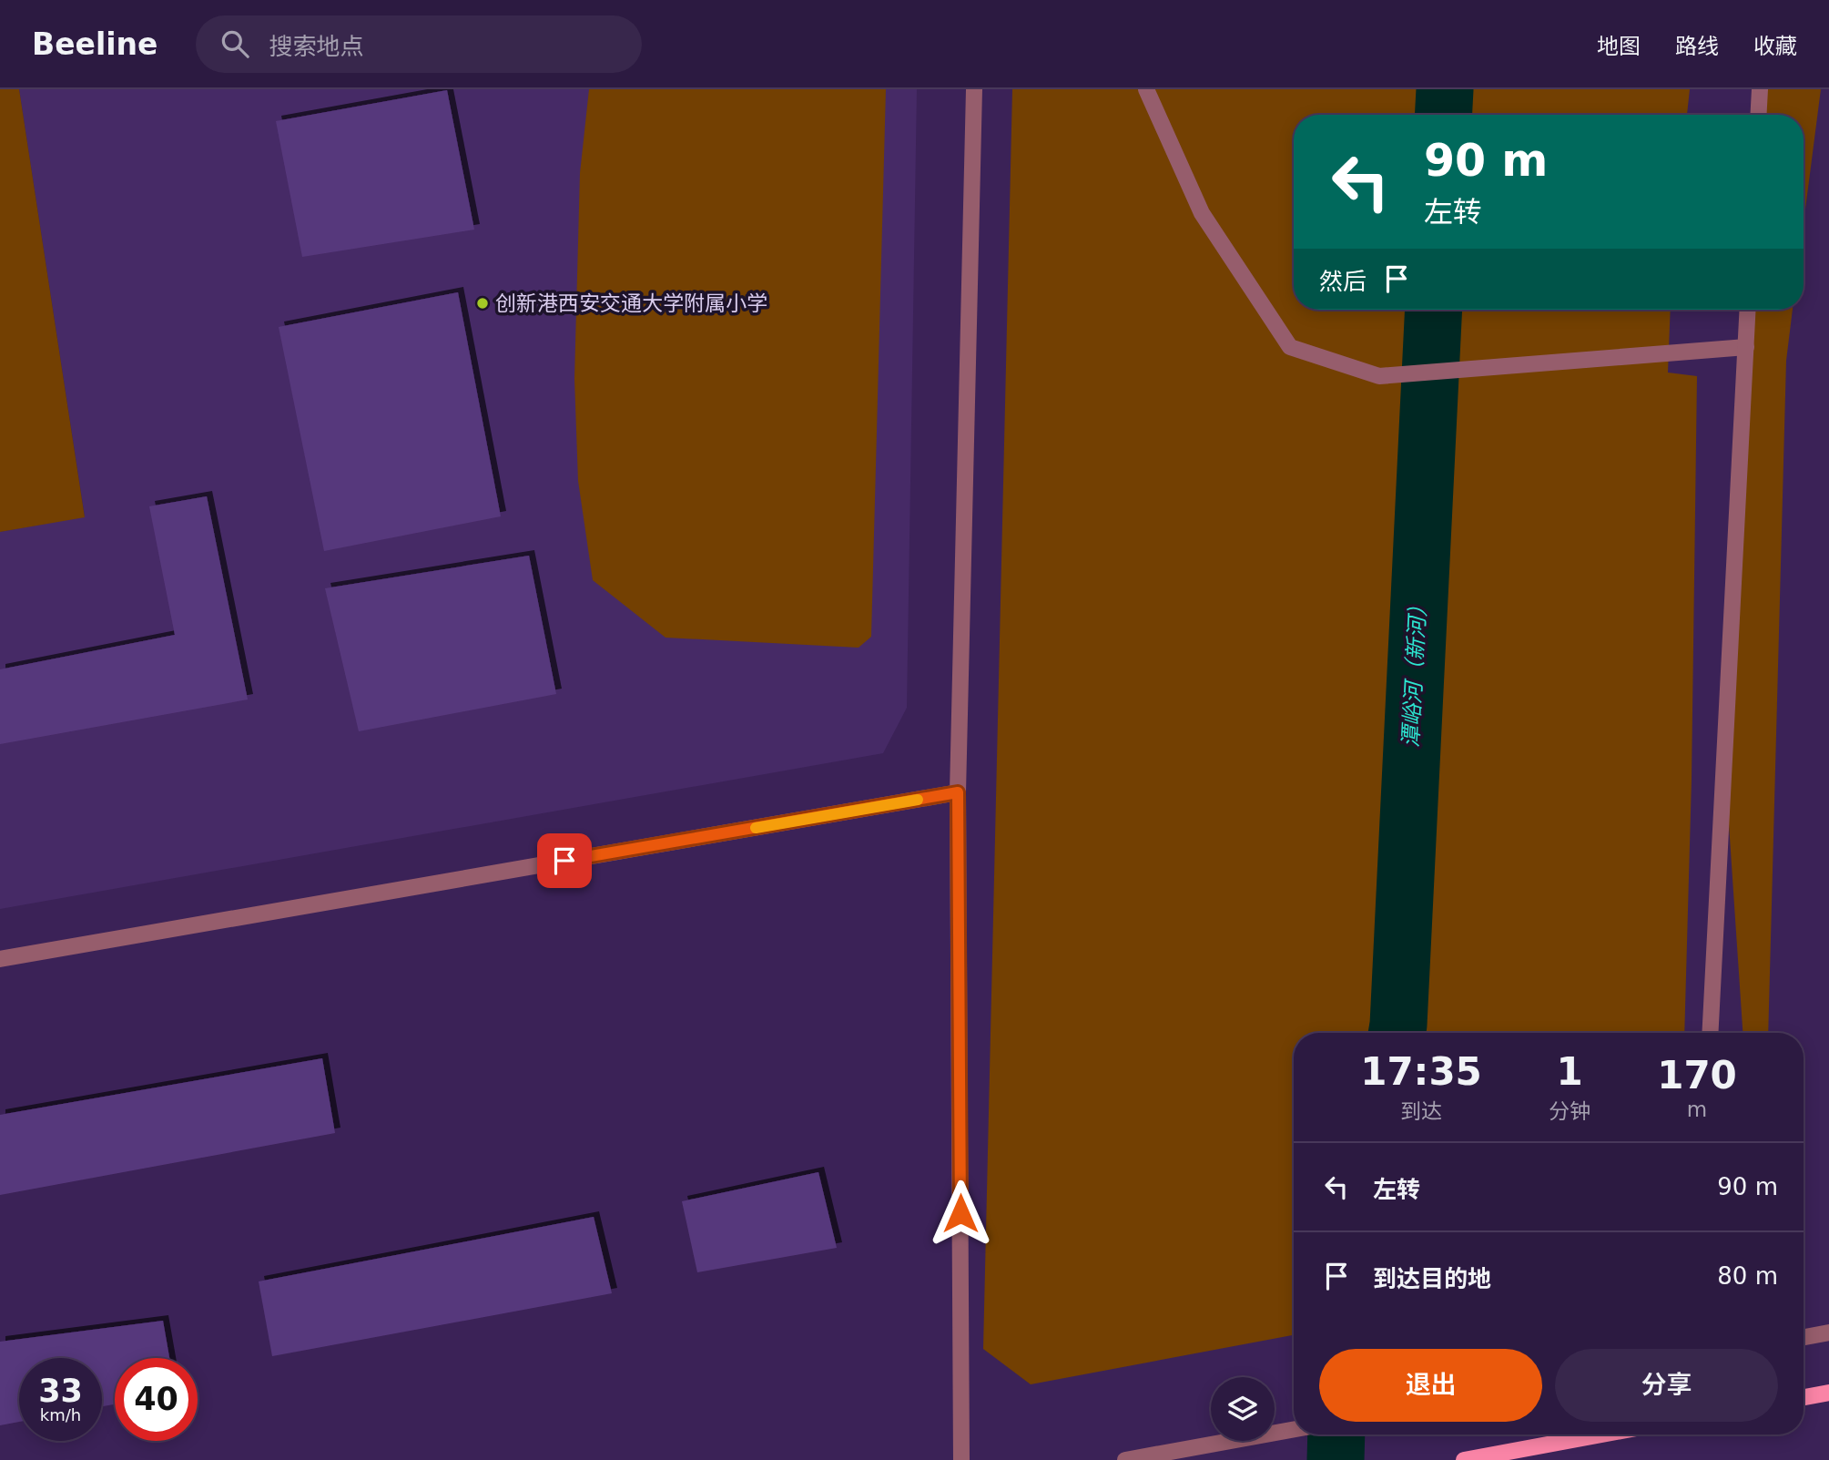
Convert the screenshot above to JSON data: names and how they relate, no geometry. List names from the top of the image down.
{
  "water": ["潭峪河（新河）"],
  "places": ["创新港西安交通大学附属小学"],
  "page": {
    "header": "Beeline",
    "search": "搜索地点",
    "nav": ["地图", "路线", "收藏"],
    "turn": ["90 m", "左转"],
    "then": "然后",
    "eta": [
      "17:35",
      "到达",
      "1",
      "分钟",
      "170",
      "m"
    ],
    "list": [
      {
        "name": "左转",
        "value": "90 m"
      },
      {
        "name": "到达目的地",
        "value": "80 m"
      }
    ],
    "buttons": ["退出", "分享"],
    "speed": "33 km/h",
    "limit": "40"
  }
}
